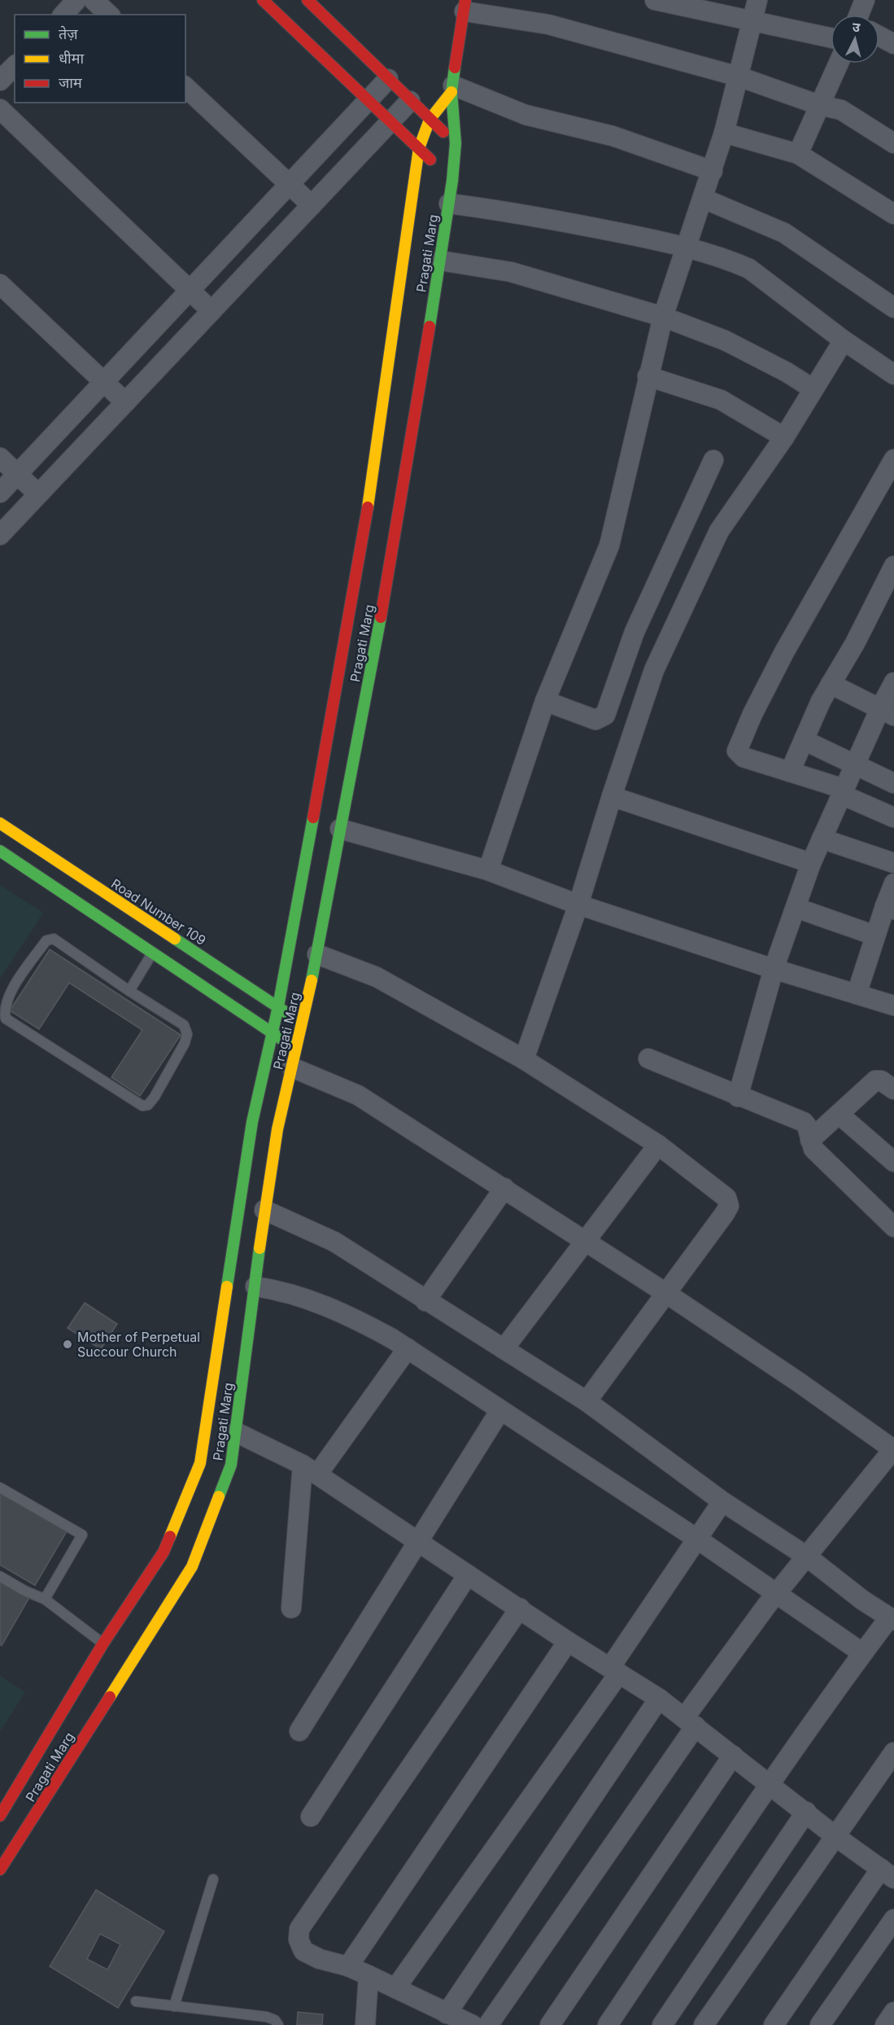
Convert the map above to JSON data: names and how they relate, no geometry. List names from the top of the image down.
{
  "streets": {
    "main road": ["Pragati Marg", "Road Number 109"]
  },
  "crossings": [
    ["Pragati Marg", "Road Number 109"]
  ],
  "places": ["Mother of Perpetual Succour Church"],
  "legend": ["तेज़", "धीमा", "जाम"],
  "north": "top"
}
